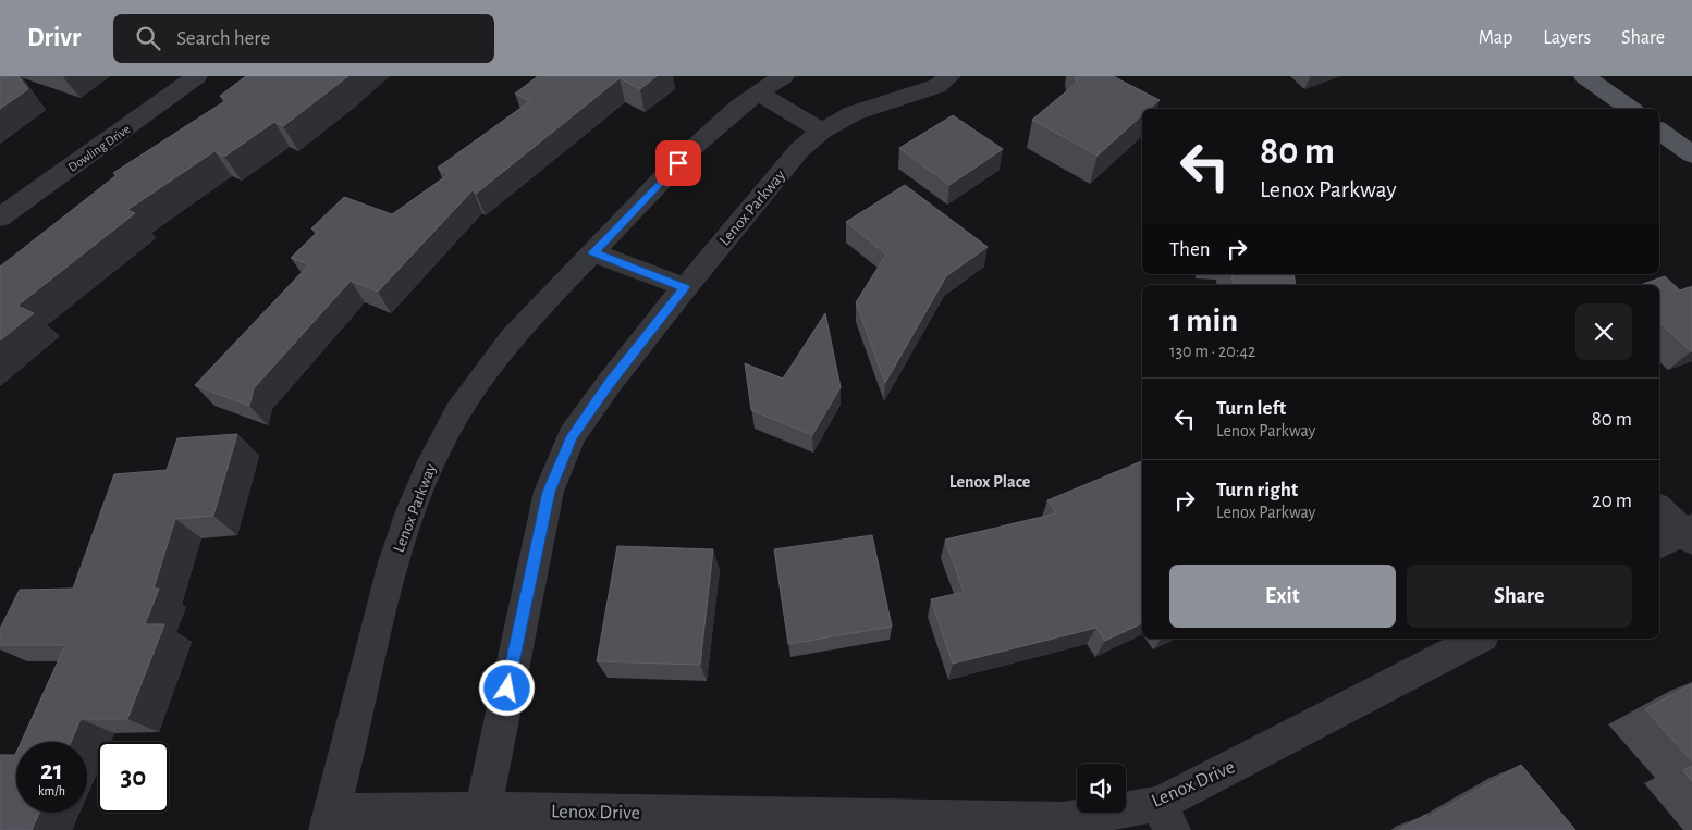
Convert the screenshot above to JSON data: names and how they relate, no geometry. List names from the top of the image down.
{
  "streets": {
    "street": ["Dowling Drive", "Lenox Parkway", "Lenox Drive"]
  },
  "crossings": [
    ["Lenox Parkway", "Lenox Drive"]
  ],
  "districts": ["Lenox Place"],
  "page": {
    "header": "Drivr",
    "search": "Search here",
    "nav": ["Map", "Layers", "Share"],
    "turn": ["80 m", "Lenox Parkway"],
    "then": "Then",
    "heading": ["1 min", "130 m · 20:42"],
    "list": [
      {
        "name": "Turn left",
        "note": "Lenox Parkway",
        "value": "80 m"
      },
      {
        "name": "Turn right",
        "note": "Lenox Parkway",
        "value": "20 m"
      }
    ],
    "buttons": ["Exit", "Share"],
    "speed": "21 km/h",
    "limit": "30"
  }
}
